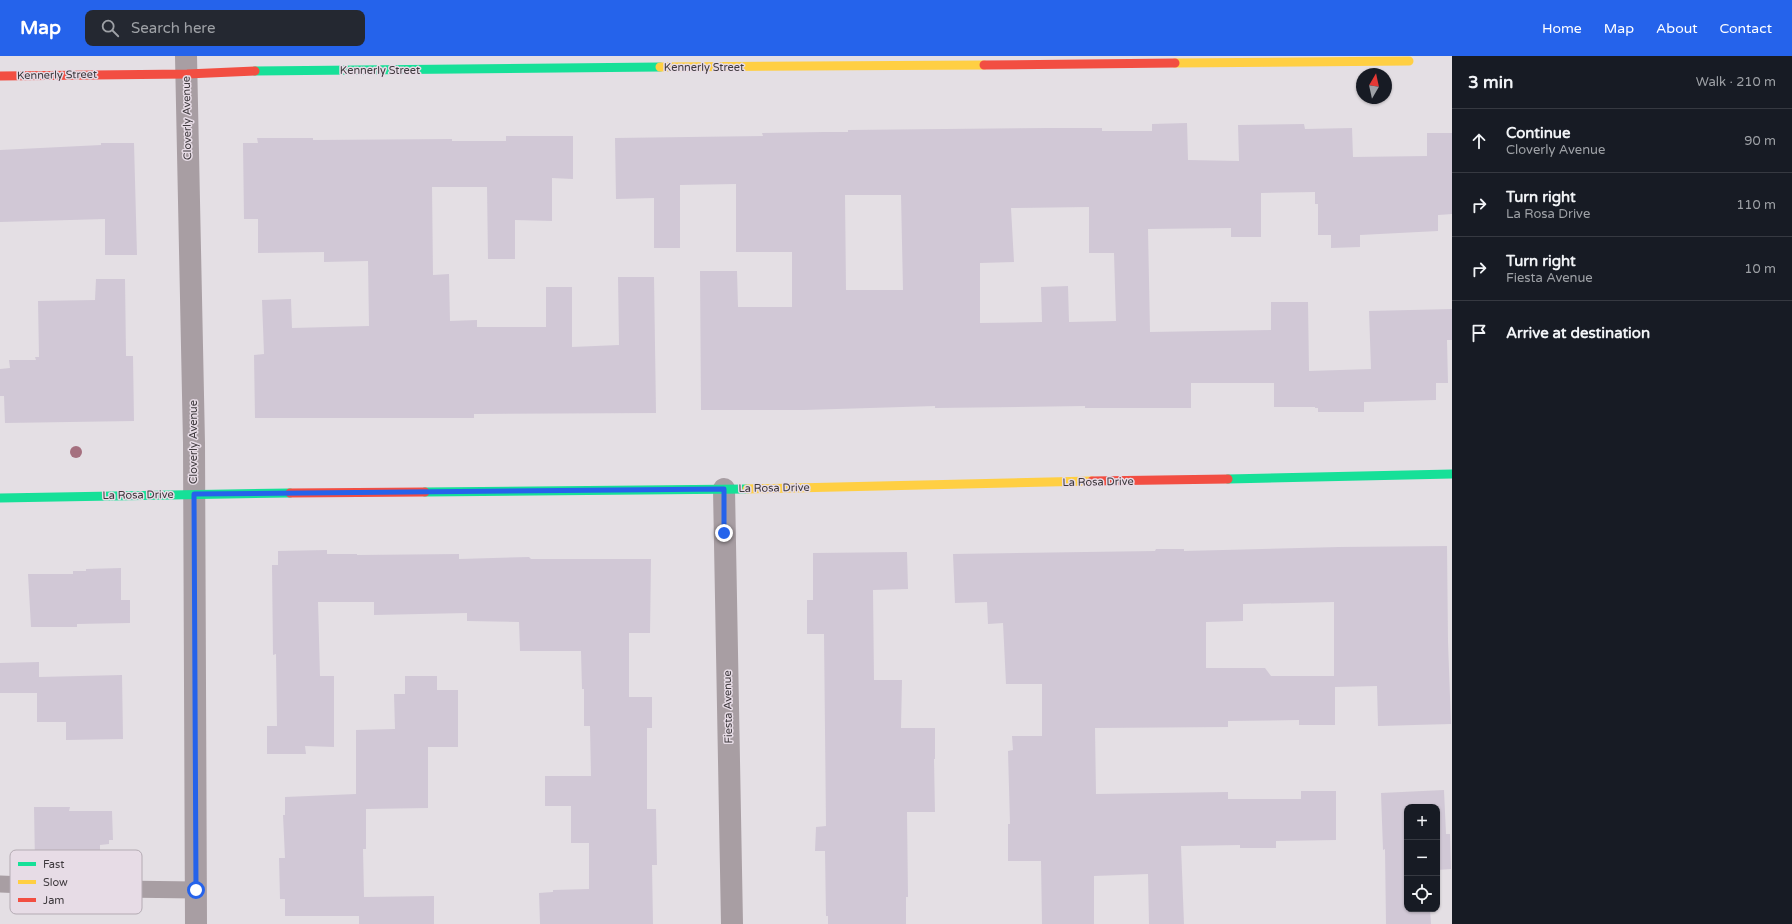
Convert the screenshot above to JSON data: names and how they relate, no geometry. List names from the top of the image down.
{
  "streets": {
    "street": [
      "Kennerly Street",
      "Cloverly Avenue",
      "La Rosa Drive",
      "Fiesta Avenue"
    ]
  },
  "crossings": [
    ["Kennerly Street", "Cloverly Avenue"],
    ["Cloverly Avenue", "La Rosa Drive"],
    ["La Rosa Drive", "Fiesta Avenue"]
  ],
  "legend": ["Fast", "Slow", "Jam"],
  "north": "top",
  "page": {
    "header": "Map",
    "search": "Search here",
    "nav": [
      "Home",
      "Map",
      "About",
      "Contact"
    ],
    "heading": ["3 min", "Walk · 210 m"],
    "list": [
      ["Continue", "Cloverly Avenue", "90 m"],
      ["Turn right", "La Rosa Drive", "110 m"],
      ["Turn right", "Fiesta Avenue", "10 m"],
      "Arrive at destination"
    ],
    "map_buttons": ["+", "−"]
  }
}
